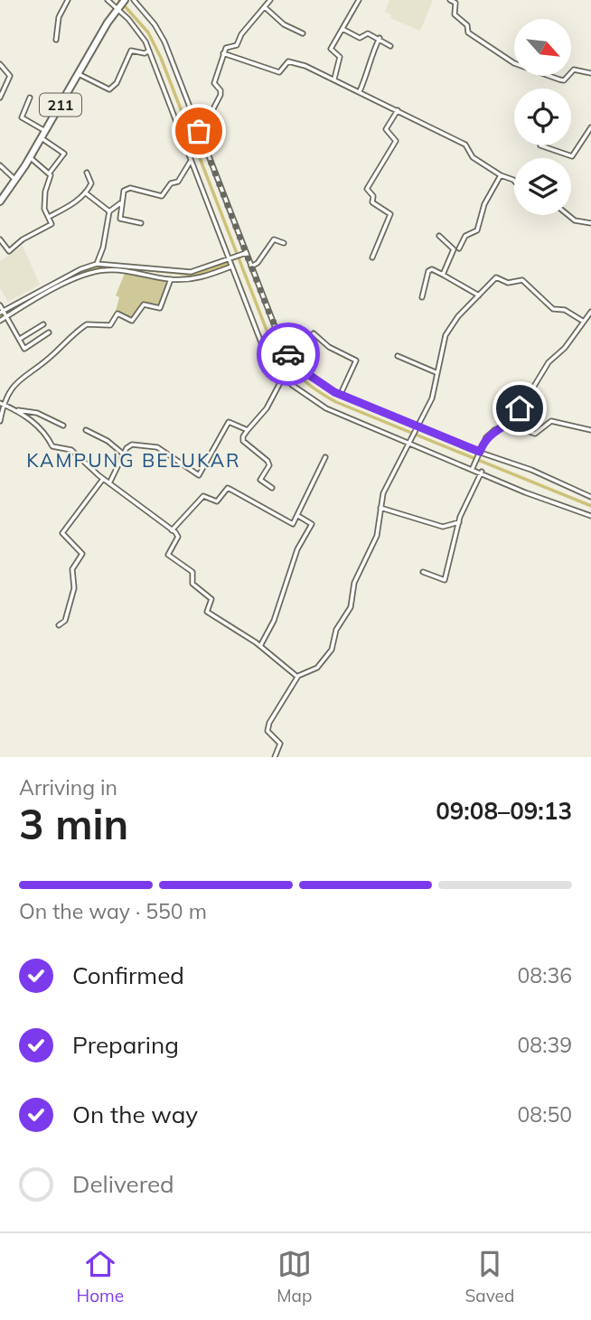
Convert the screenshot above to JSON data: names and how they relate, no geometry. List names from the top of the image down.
{
  "streets": {
    "main road": ["211"]
  },
  "districts": ["KAMPUNG BELUKAR"],
  "north": "bottom right",
  "page": {
    "heading": ["3 min", "Arriving in", "09:08–09:13"],
    "bar": "On the way · 550 m",
    "list": [
      ["Confirmed", "08:36"],
      ["Preparing", "08:39"],
      ["On the way", "08:50"],
      "Delivered"
    ],
    "tabs": ["Home", "Map", "Saved"]
  }
}
